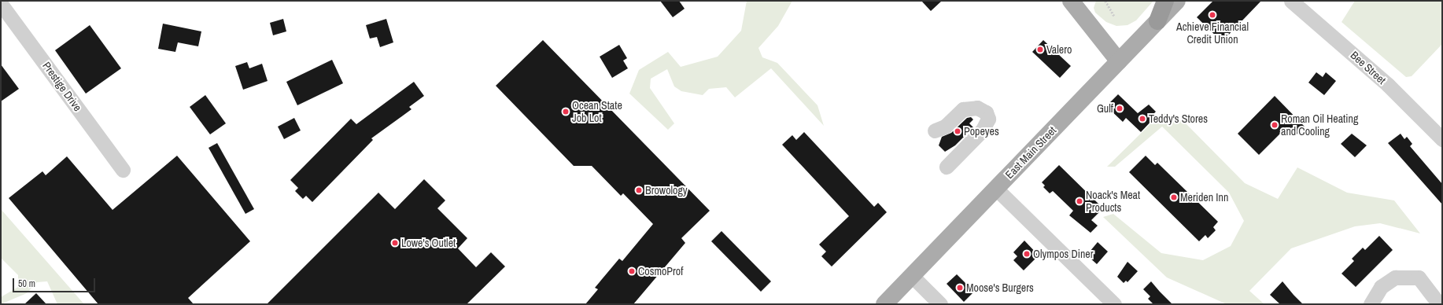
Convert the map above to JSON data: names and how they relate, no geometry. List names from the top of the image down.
{
  "streets": {
    "main road": ["East Main Street"],
    "street": ["Bee Street", "Prestige Drive"]
  },
  "places": [
    "Achieve Financial Credit Union",
    "Valero",
    "Gulf",
    "Ocean State Job Lot",
    "Teddy's Stores",
    "Roman Oil Heating and Cooling",
    "Popeyes",
    "Browology",
    "Meriden Inn",
    "Noack's Meat Products",
    "Lowe's Outlet",
    "Olympos Diner",
    "CosmoProf",
    "Moose's Burgers"
  ],
  "scale_bar": "50 m"
}
